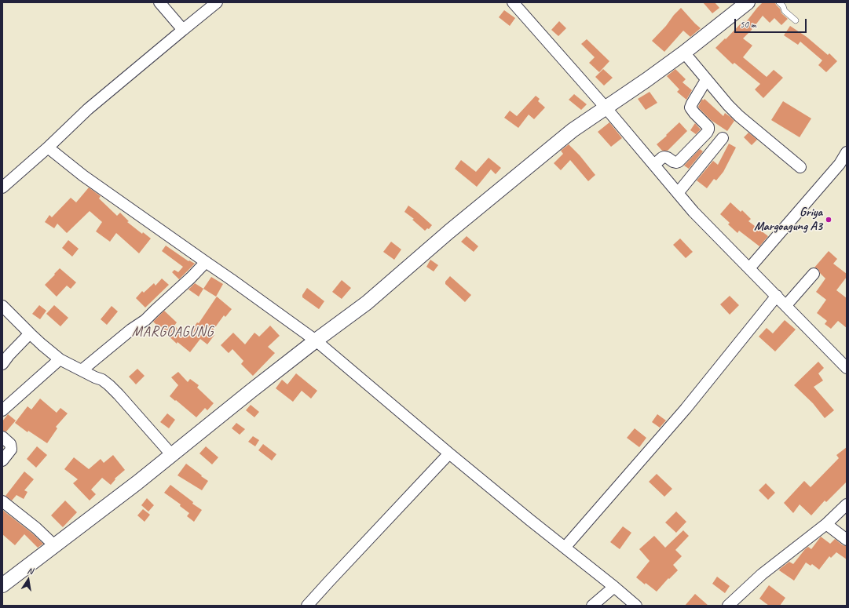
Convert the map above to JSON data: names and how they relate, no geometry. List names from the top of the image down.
{
  "districts": ["MARGOAGUNG"],
  "places": ["Griya Margoagung A3"],
  "scale_bar": "50 m",
  "north": "top"
}
